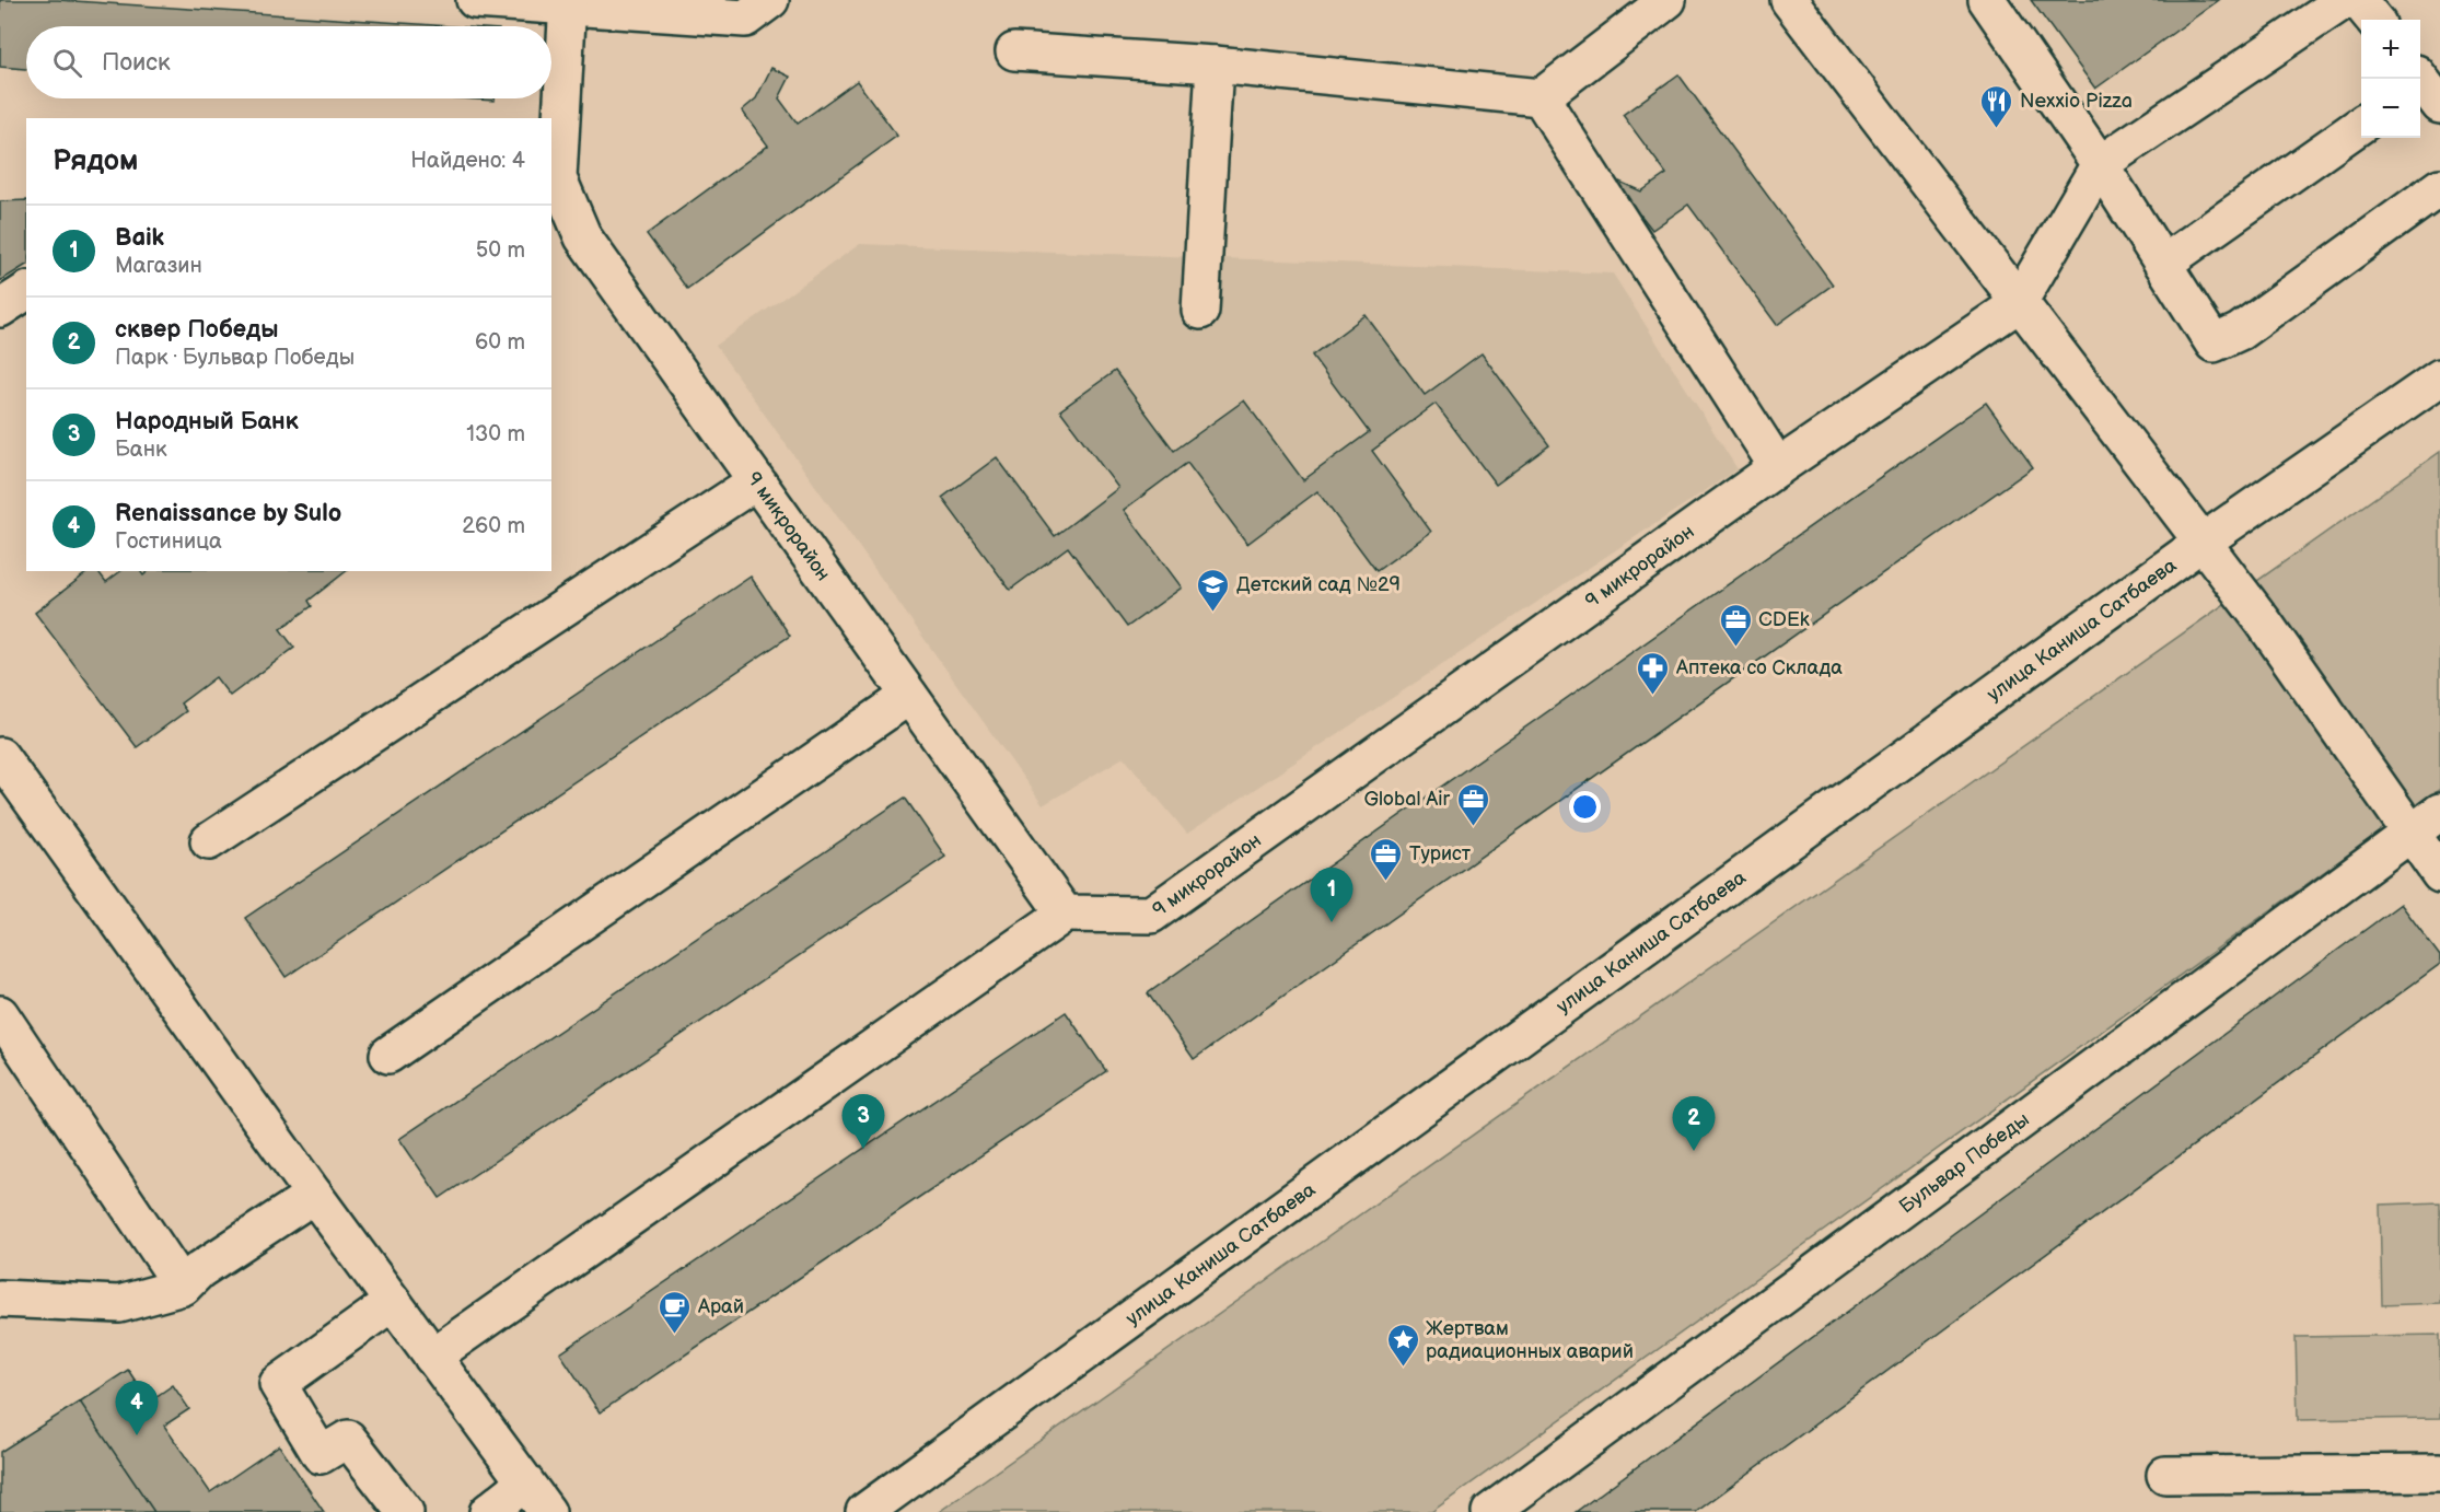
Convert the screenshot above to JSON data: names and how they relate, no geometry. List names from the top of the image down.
{
  "streets": {
    "street": ["9 микрорайон", "улица Каниша Сатбаева", "Бульвар Победы"]
  },
  "places": {
    "restaurant": ["Nexxio Pizza"],
    "school or university": ["Детский сад №29"],
    "office": ["CDEk", "Global Air", "Турист"],
    "pharmacy": ["Аптека со Склада"],
    "cafe": ["Арай"],
    "place": ["Жертвам радиационных аварий"]
  },
  "page": {
    "map_buttons": ["+", "−"],
    "search": "Поиск",
    "heading": ["Рядом", "Найдено: 4"],
    "list": [
      {
        "mark": "1",
        "name": "Baik",
        "note": "Магазин",
        "value": "50 m"
      },
      {
        "mark": "2",
        "name": "сквер Победы",
        "note": "Парк · Бульвар Победы",
        "value": "60 m"
      },
      {
        "mark": "3",
        "name": "Народный Банк",
        "note": "Банк",
        "value": "130 m"
      },
      {
        "mark": "4",
        "name": "Renaissance by Sulo",
        "note": "Гостиница",
        "value": "260 m"
      }
    ],
    "pins": [
      "1",
      "3",
      "2",
      "4"
    ]
  }
}
